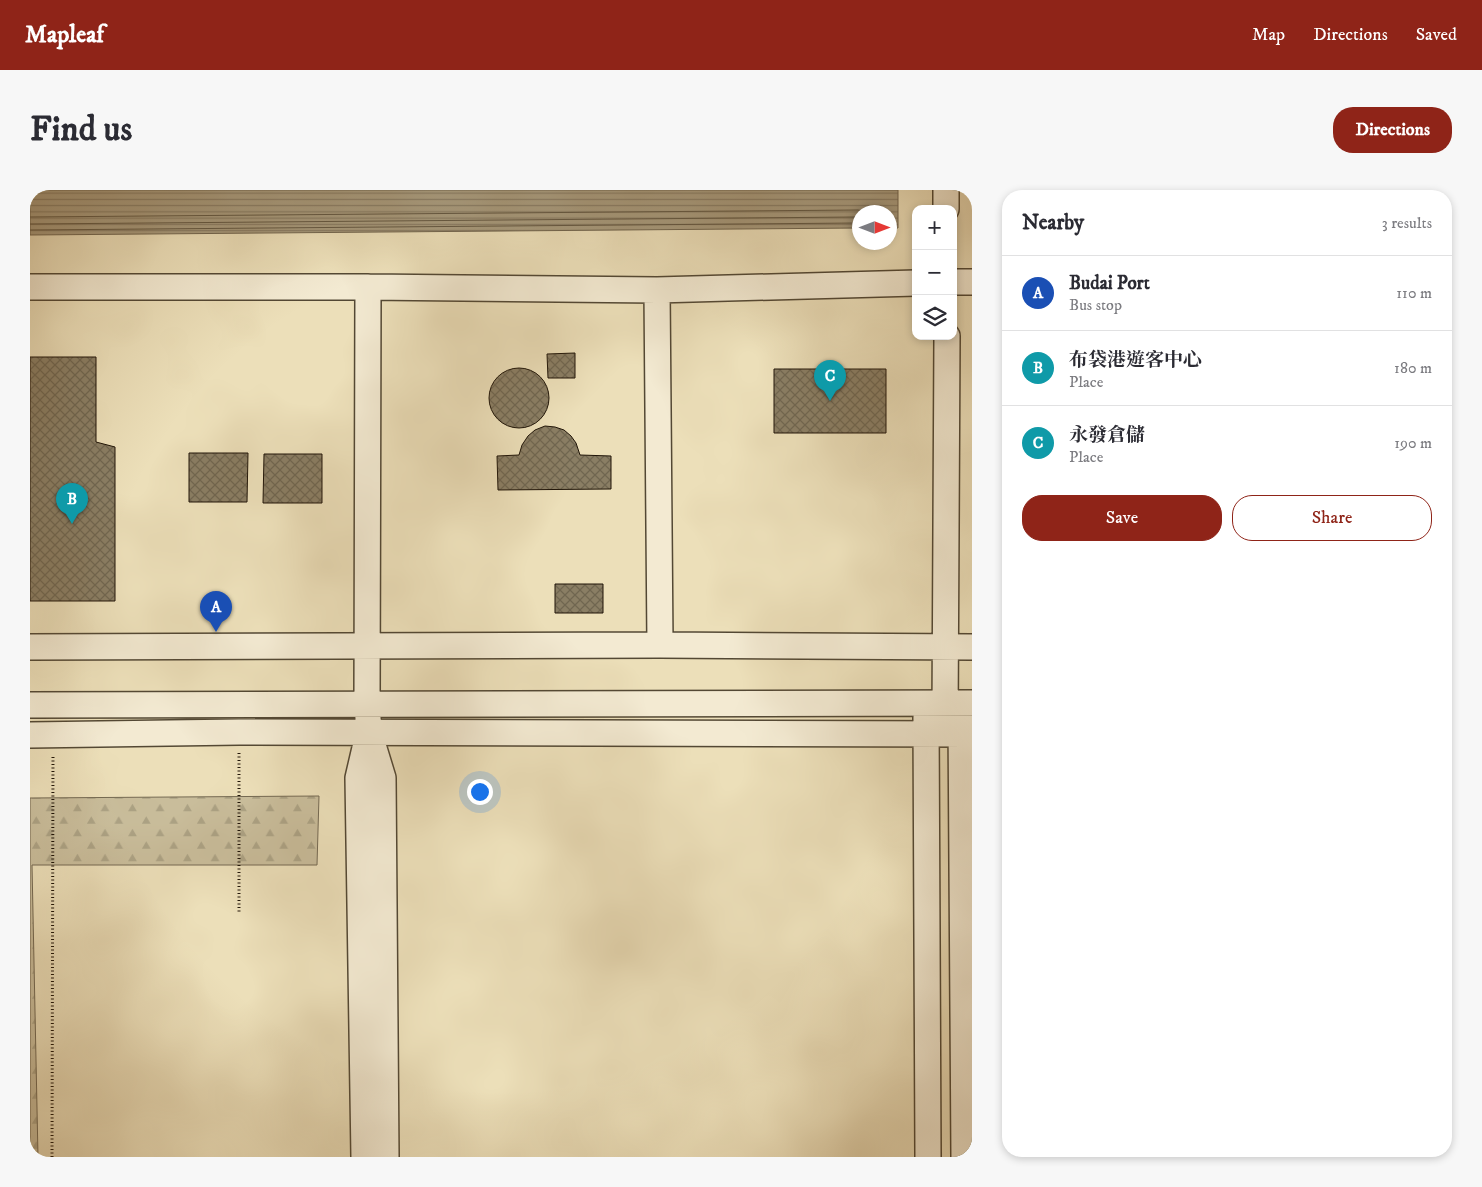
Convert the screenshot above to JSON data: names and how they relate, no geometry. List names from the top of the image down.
{
  "north": "right",
  "page": {
    "header": "Mapleaf",
    "nav": ["Map", "Directions", "Saved"],
    "buttons": [
      "Directions",
      ["Save", "Share"]
    ],
    "title": "Find us",
    "heading": ["Nearby", "3 results"],
    "map_buttons": ["+", "−"],
    "list": [
      {
        "mark": "A",
        "name": "Budai Port",
        "note": "Bus stop",
        "value": "110 m"
      },
      {
        "mark": "B",
        "name": "布袋港遊客中心",
        "note": "Place",
        "value": "180 m"
      },
      {
        "mark": "C",
        "name": "永發倉儲",
        "note": "Place",
        "value": "190 m"
      }
    ],
    "pins": ["C", "B", "A"]
  }
}
